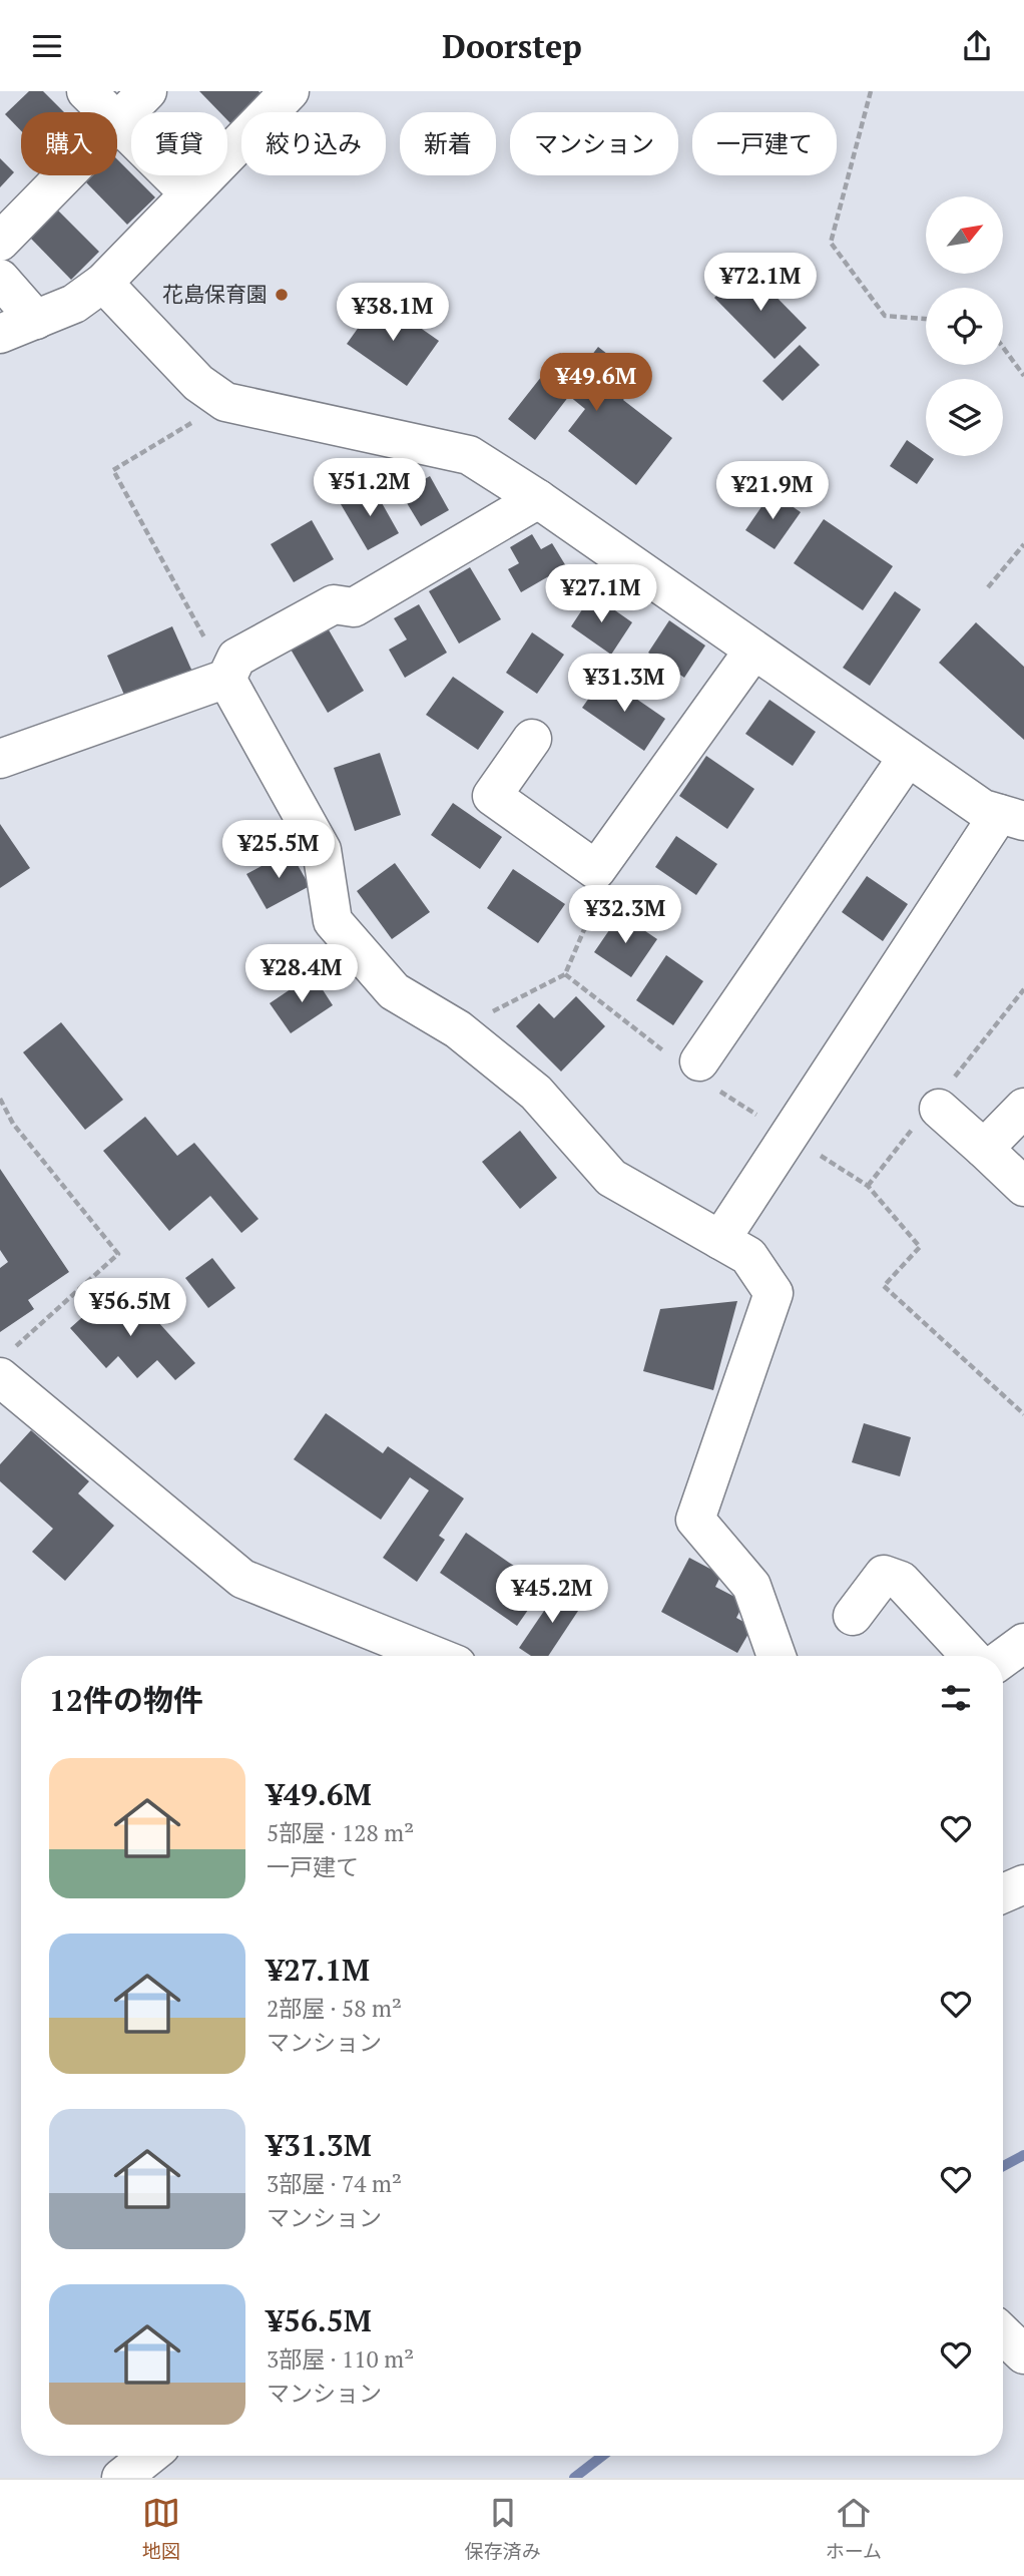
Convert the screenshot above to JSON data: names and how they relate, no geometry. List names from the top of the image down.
{
  "places": ["花島保育園"],
  "north": "top right",
  "page": {
    "header": "Doorstep",
    "chip": [
      "購入",
      "賃貸",
      "絞り込み",
      "新着",
      "マンション",
      "一戸建て"
    ],
    "price": [
      "¥72.1M",
      "¥38.1M",
      "¥49.6M",
      "¥51.2M",
      "¥21.9M",
      "¥27.1M",
      "¥31.3M",
      "¥25.5M",
      "¥32.3M",
      "¥28.4M",
      "¥56.5M",
      "¥45.2M"
    ],
    "heading": "12件の物件",
    "list": [
      {
        "name": "¥49.6M",
        "note": "5部屋 · 128 m² · 一戸建て"
      },
      {
        "name": "¥27.1M",
        "note": "2部屋 · 58 m² · マンション"
      },
      {
        "name": "¥31.3M",
        "note": "3部屋 · 74 m² · マンション"
      },
      {
        "name": "¥56.5M",
        "note": "3部屋 · 110 m² · マンション"
      }
    ],
    "tabs": ["地図", "保存済み", "ホーム"]
  }
}
